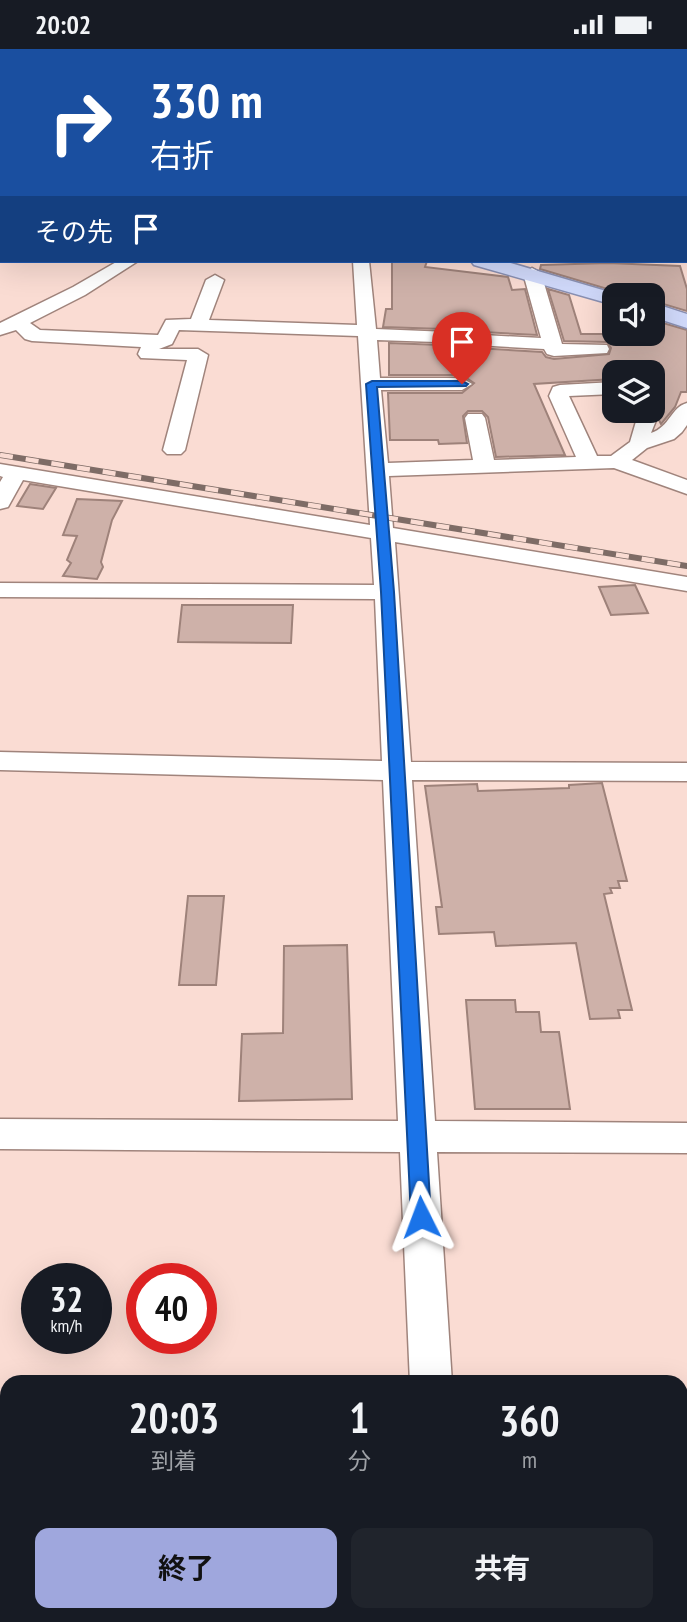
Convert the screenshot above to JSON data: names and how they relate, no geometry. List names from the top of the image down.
{
  "page": {
    "status": "20:02",
    "turn": ["330 m", "右折"],
    "then": "その先",
    "speed": "32 km/h",
    "limit": "40",
    "eta": [
      "20:03",
      "到着",
      "1",
      "分",
      "360",
      "m"
    ],
    "buttons": ["終了", "共有"]
  }
}
